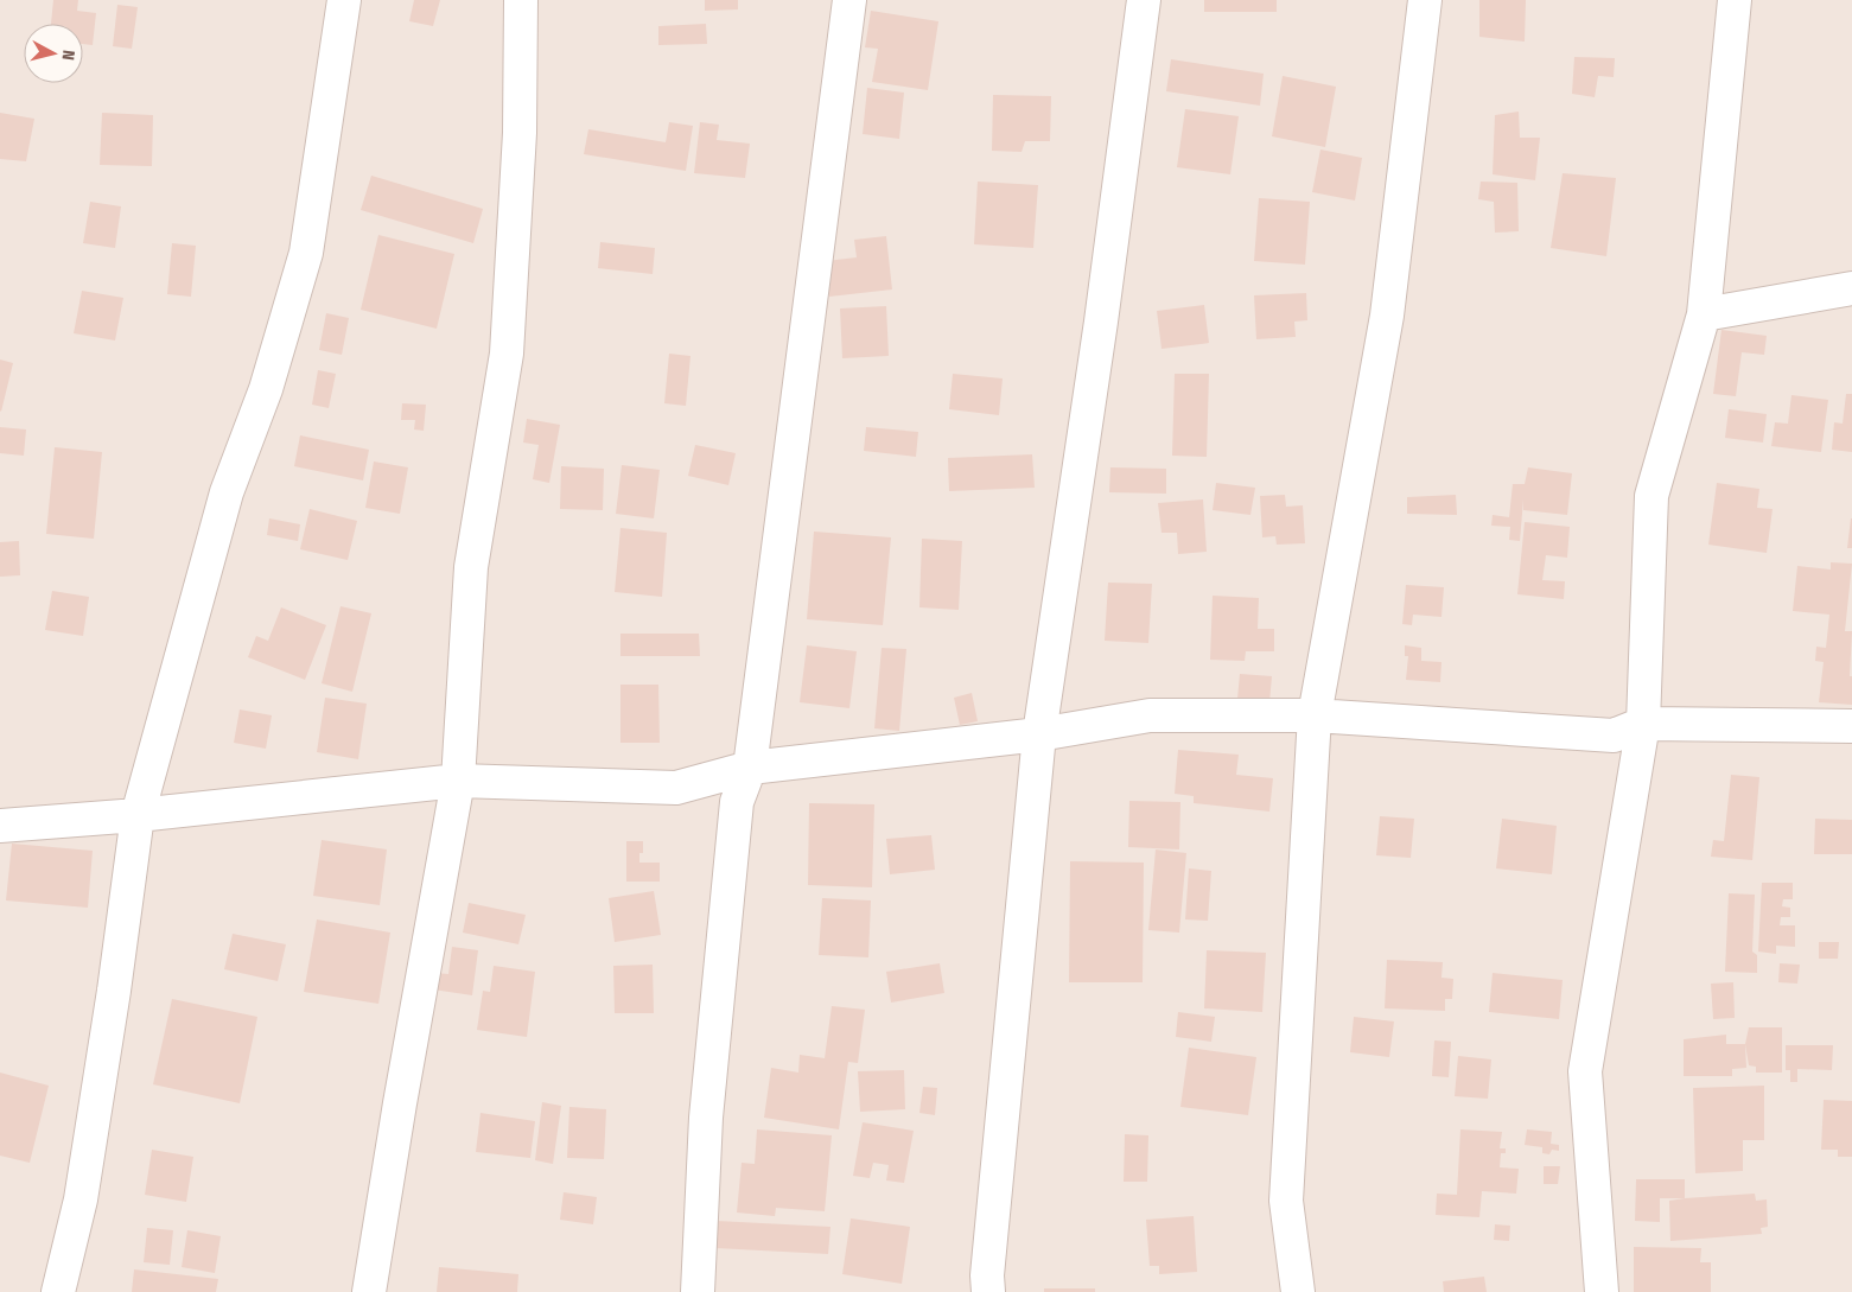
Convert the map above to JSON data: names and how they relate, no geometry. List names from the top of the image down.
{
  "north": "right"
}
